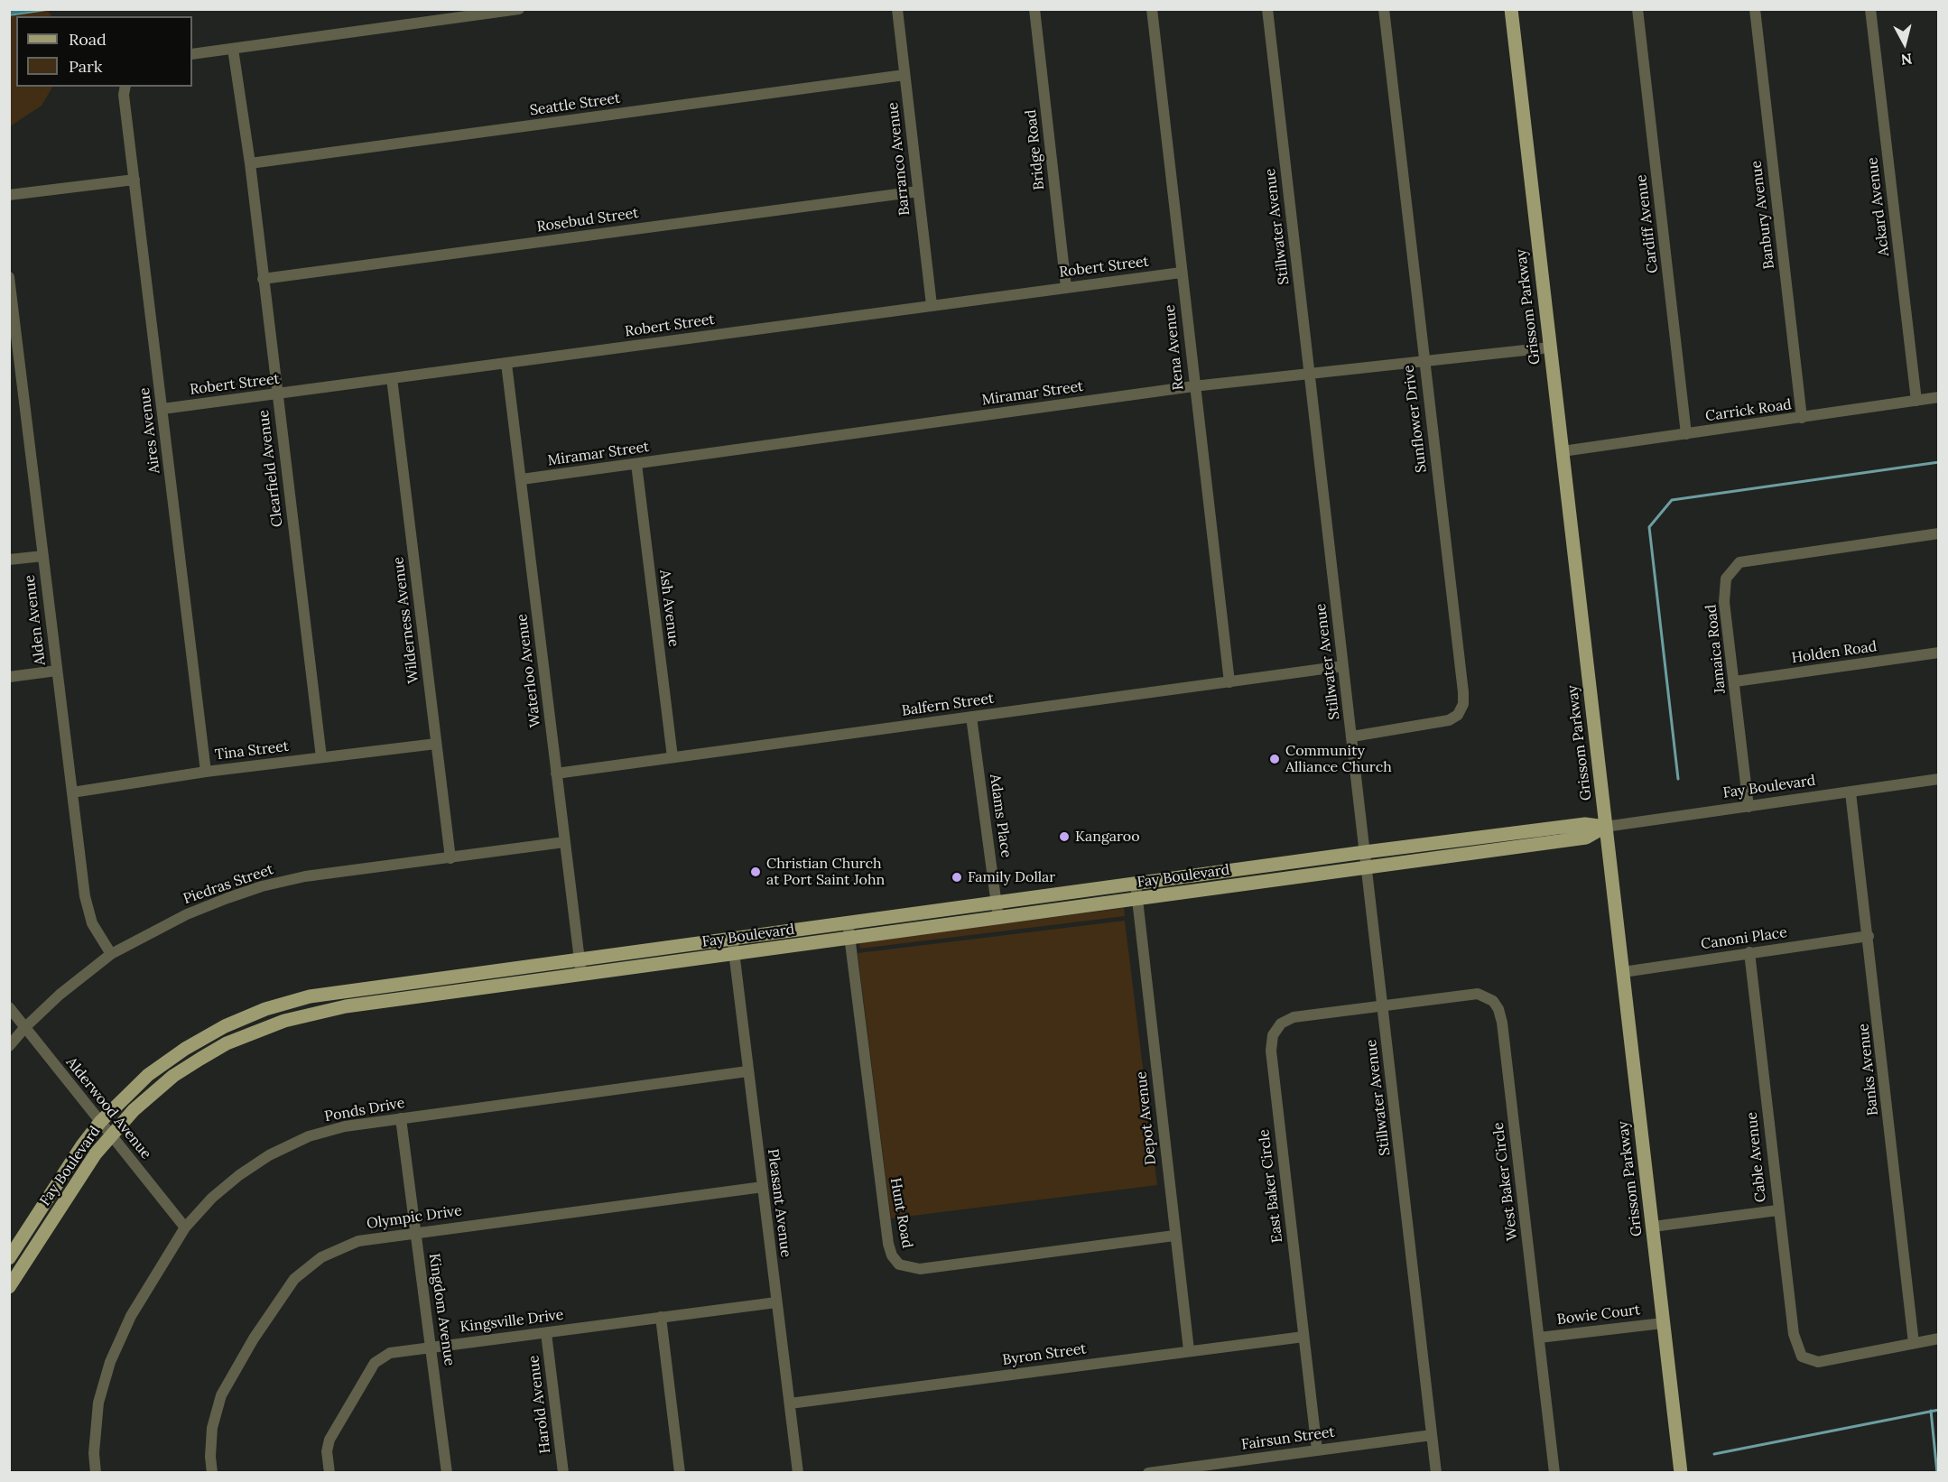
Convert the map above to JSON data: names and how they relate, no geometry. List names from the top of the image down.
{
  "streets": {
    "main road": ["Grissom Parkway", "Fay Boulevard"],
    "street": [
      "Seattle Street",
      "Bridge Road",
      "Barranco Avenue",
      "Ackard Avenue",
      "Banbury Avenue",
      "Rosebud Street",
      "Cardiff Avenue",
      "Stillwater Avenue",
      "Robert Street",
      "Rena Avenue",
      "Miramar Street",
      "Carrick Road",
      "Sunflower Drive",
      "Aires Avenue",
      "Clearfield Avenue",
      "Ash Avenue",
      "Alden Avenue",
      "Wilderness Avenue",
      "Jamaica Road",
      "Holden Road",
      "Waterloo Avenue",
      "Balfern Street",
      "Tina Street",
      "Adams Place",
      "Piedras Street",
      "Canoni Place",
      "Banks Avenue",
      "Alderwood Avenue",
      "Ponds Drive",
      "Depot Avenue",
      "Cable Avenue",
      "West Baker Circle",
      "East Baker Circle",
      "Pleasant Avenue",
      "Hunt Road",
      "Olympic Drive",
      "Kingdom Avenue",
      "Bowie Court",
      "Kingsville Drive",
      "Byron Street",
      "Harold Avenue",
      "Fairsun Street"
    ]
  },
  "crossings": [
    ["Seattle Street", "Barranco Avenue"],
    ["Seattle Street", "Clearfield Avenue"],
    ["Bridge Road", "Robert Street"],
    ["Barranco Avenue", "Rosebud Street"],
    ["Barranco Avenue", "Robert Street"],
    ["Ackard Avenue", "Carrick Road"],
    ["Banbury Avenue", "Carrick Road"],
    ["Rosebud Street", "Clearfield Avenue"],
    ["Cardiff Avenue", "Carrick Road"],
    ["Stillwater Avenue", "Miramar Street"],
    ["Stillwater Avenue", "Sunflower Drive"],
    ["Stillwater Avenue", "Balfern Street"],
    ["Stillwater Avenue", "Fay Boulevard"],
    ["Stillwater Avenue", "West Baker Circle"],
    ["Stillwater Avenue", "East Baker Circle"],
    ["Stillwater Avenue", "Fairsun Street"],
    ["Robert Street", "Rena Avenue"],
    ["Robert Street", "Aires Avenue"],
    ["Robert Street", "Clearfield Avenue"],
    ["Robert Street", "Wilderness Avenue"],
    ["Robert Street", "Waterloo Avenue"],
    ["Grissom Parkway", "Miramar Street"],
    ["Grissom Parkway", "Carrick Road"],
    ["Grissom Parkway", "Fay Boulevard"],
    ["Grissom Parkway", "Canoni Place"],
    ["Grissom Parkway", "Bowie Court"],
    ["Rena Avenue", "Miramar Street"],
    ["Rena Avenue", "Balfern Street"],
    ["Miramar Street", "Sunflower Drive"],
    ["Miramar Street", "Ash Avenue"],
    ["Miramar Street", "Waterloo Avenue"],
    ["Aires Avenue", "Tina Street"],
    ["Clearfield Avenue", "Tina Street"],
    ["Ash Avenue", "Balfern Street"],
    ["Alden Avenue", "Tina Street"],
    ["Alden Avenue", "Piedras Street"],
    ["Wilderness Avenue", "Tina Street"],
    ["Wilderness Avenue", "Piedras Street"],
    ["Jamaica Road", "Holden Road"],
    ["Jamaica Road", "Fay Boulevard"],
    ["Waterloo Avenue", "Balfern Street"],
    ["Waterloo Avenue", "Fay Boulevard"],
    ["Waterloo Avenue", "Piedras Street"],
    ["Balfern Street", "Adams Place"],
    ["Fay Boulevard", "Adams Place"],
    ["Fay Boulevard", "Banks Avenue"],
    ["Fay Boulevard", "Alderwood Avenue"],
    ["Fay Boulevard", "Depot Avenue"],
    ["Fay Boulevard", "Pleasant Avenue"],
    ["Fay Boulevard", "Hunt Road"],
    ["Piedras Street", "Alderwood Avenue"],
    ["Canoni Place", "Banks Avenue"],
    ["Canoni Place", "Cable Avenue"],
    ["Banks Avenue", "Cable Avenue"],
    ["Alderwood Avenue", "Ponds Drive"],
    ["Ponds Drive", "Pleasant Avenue"],
    ["Ponds Drive", "Kingdom Avenue"],
    ["Depot Avenue", "Hunt Road"],
    ["Depot Avenue", "Byron Street"],
    ["West Baker Circle", "East Baker Circle"],
    ["West Baker Circle", "Bowie Court"],
    ["East Baker Circle", "Byron Street"],
    ["East Baker Circle", "Fairsun Street"],
    ["Pleasant Avenue", "Olympic Drive"],
    ["Pleasant Avenue", "Kingsville Drive"],
    ["Pleasant Avenue", "Byron Street"],
    ["Olympic Drive", "Kingdom Avenue"],
    ["Kingdom Avenue", "Kingsville Drive"],
    ["Kingsville Drive", "Harold Avenue"]
  ],
  "places": [
    "Community Alliance Church",
    "Kangaroo",
    "Christian Church at Port Saint John",
    "Family Dollar"
  ],
  "legend": ["Road", "Park"],
  "north": "bottom"
}
